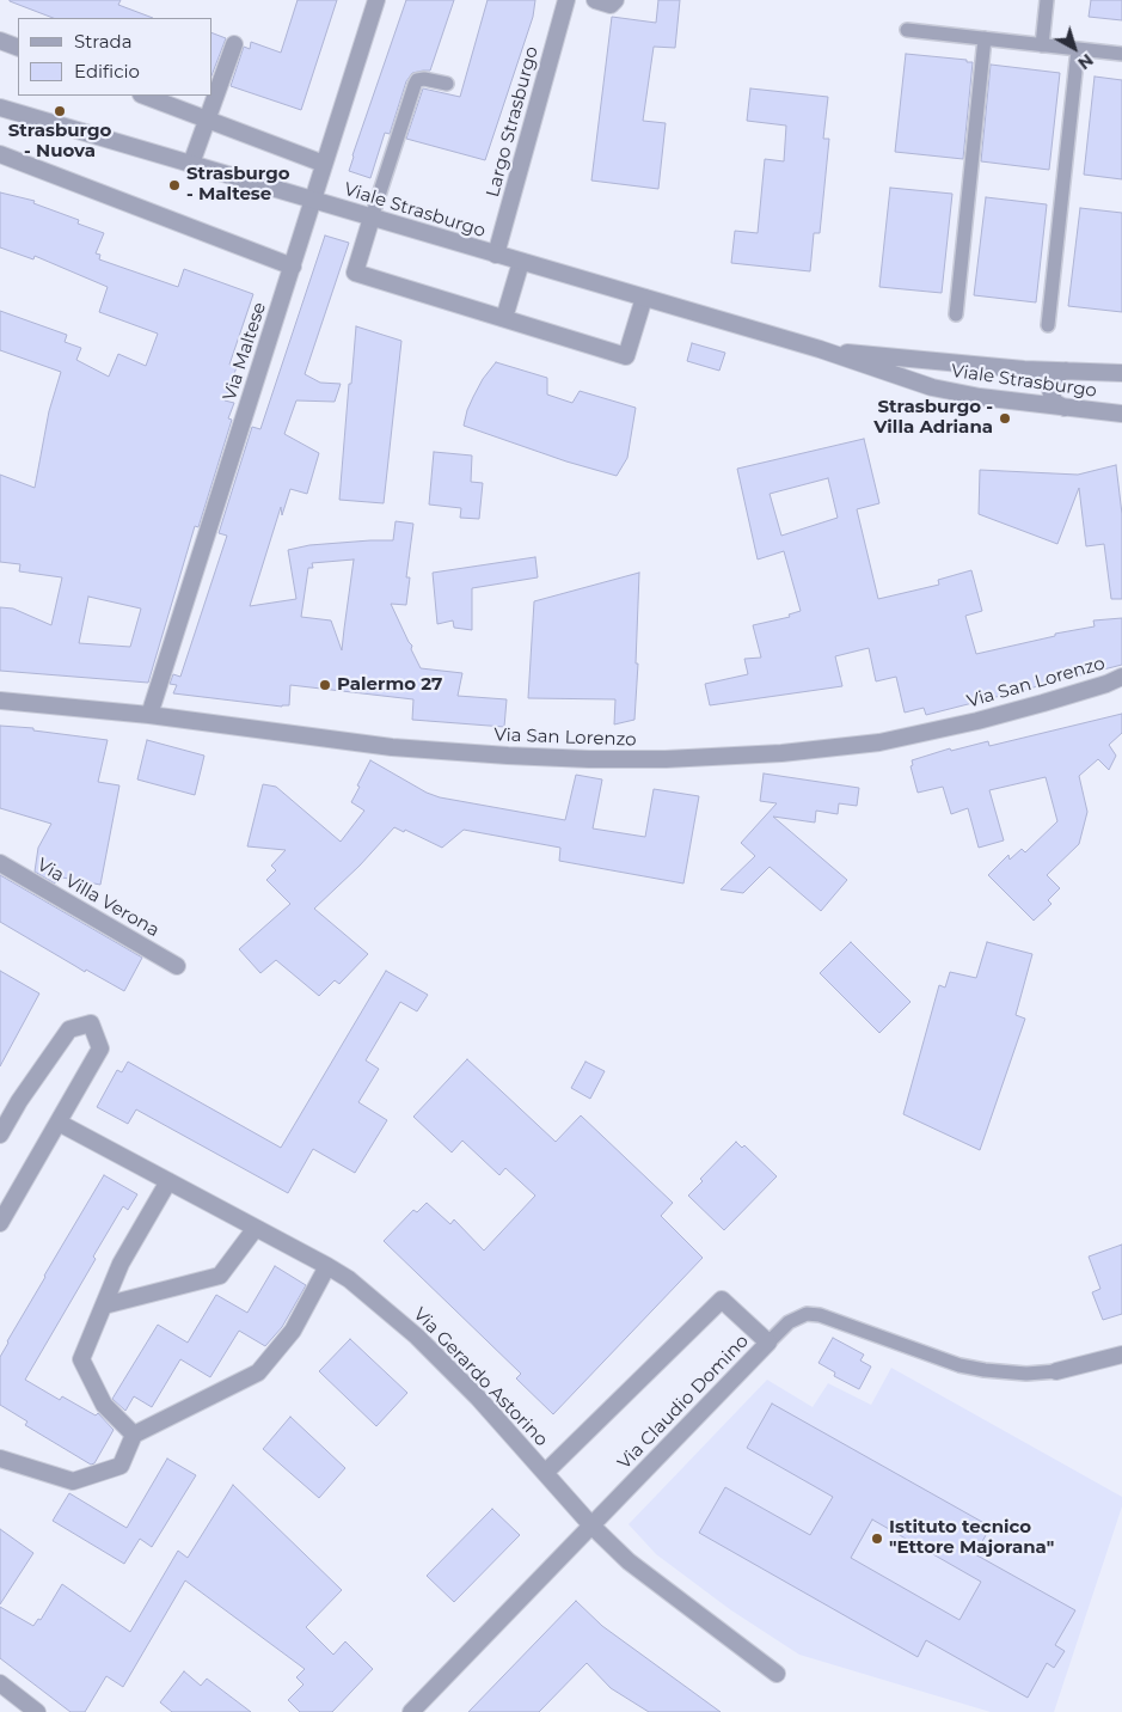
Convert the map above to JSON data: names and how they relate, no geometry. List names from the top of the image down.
{
  "streets": {
    "street": [
      "Largo Strasburgo",
      "Viale Strasburgo",
      "Via Maltese",
      "Via San Lorenzo",
      "Via Villa Verona",
      "Via Gerardo Astorino",
      "Via Claudio Domino"
    ]
  },
  "crossings": [
    ["Largo Strasburgo", "Viale Strasburgo"],
    ["Viale Strasburgo", "Via Maltese"],
    ["Via Maltese", "Via San Lorenzo"],
    ["Via Gerardo Astorino", "Via Claudio Domino"]
  ],
  "places": [
    "Strasburgo - Nuova",
    "Strasburgo - Maltese",
    "Strasburgo - Villa Adriana",
    "Palermo 27",
    "Istituto tecnico \"Ettore Majorana\""
  ],
  "legend": ["Strada", "Edificio"],
  "north": "bottom right"
}
